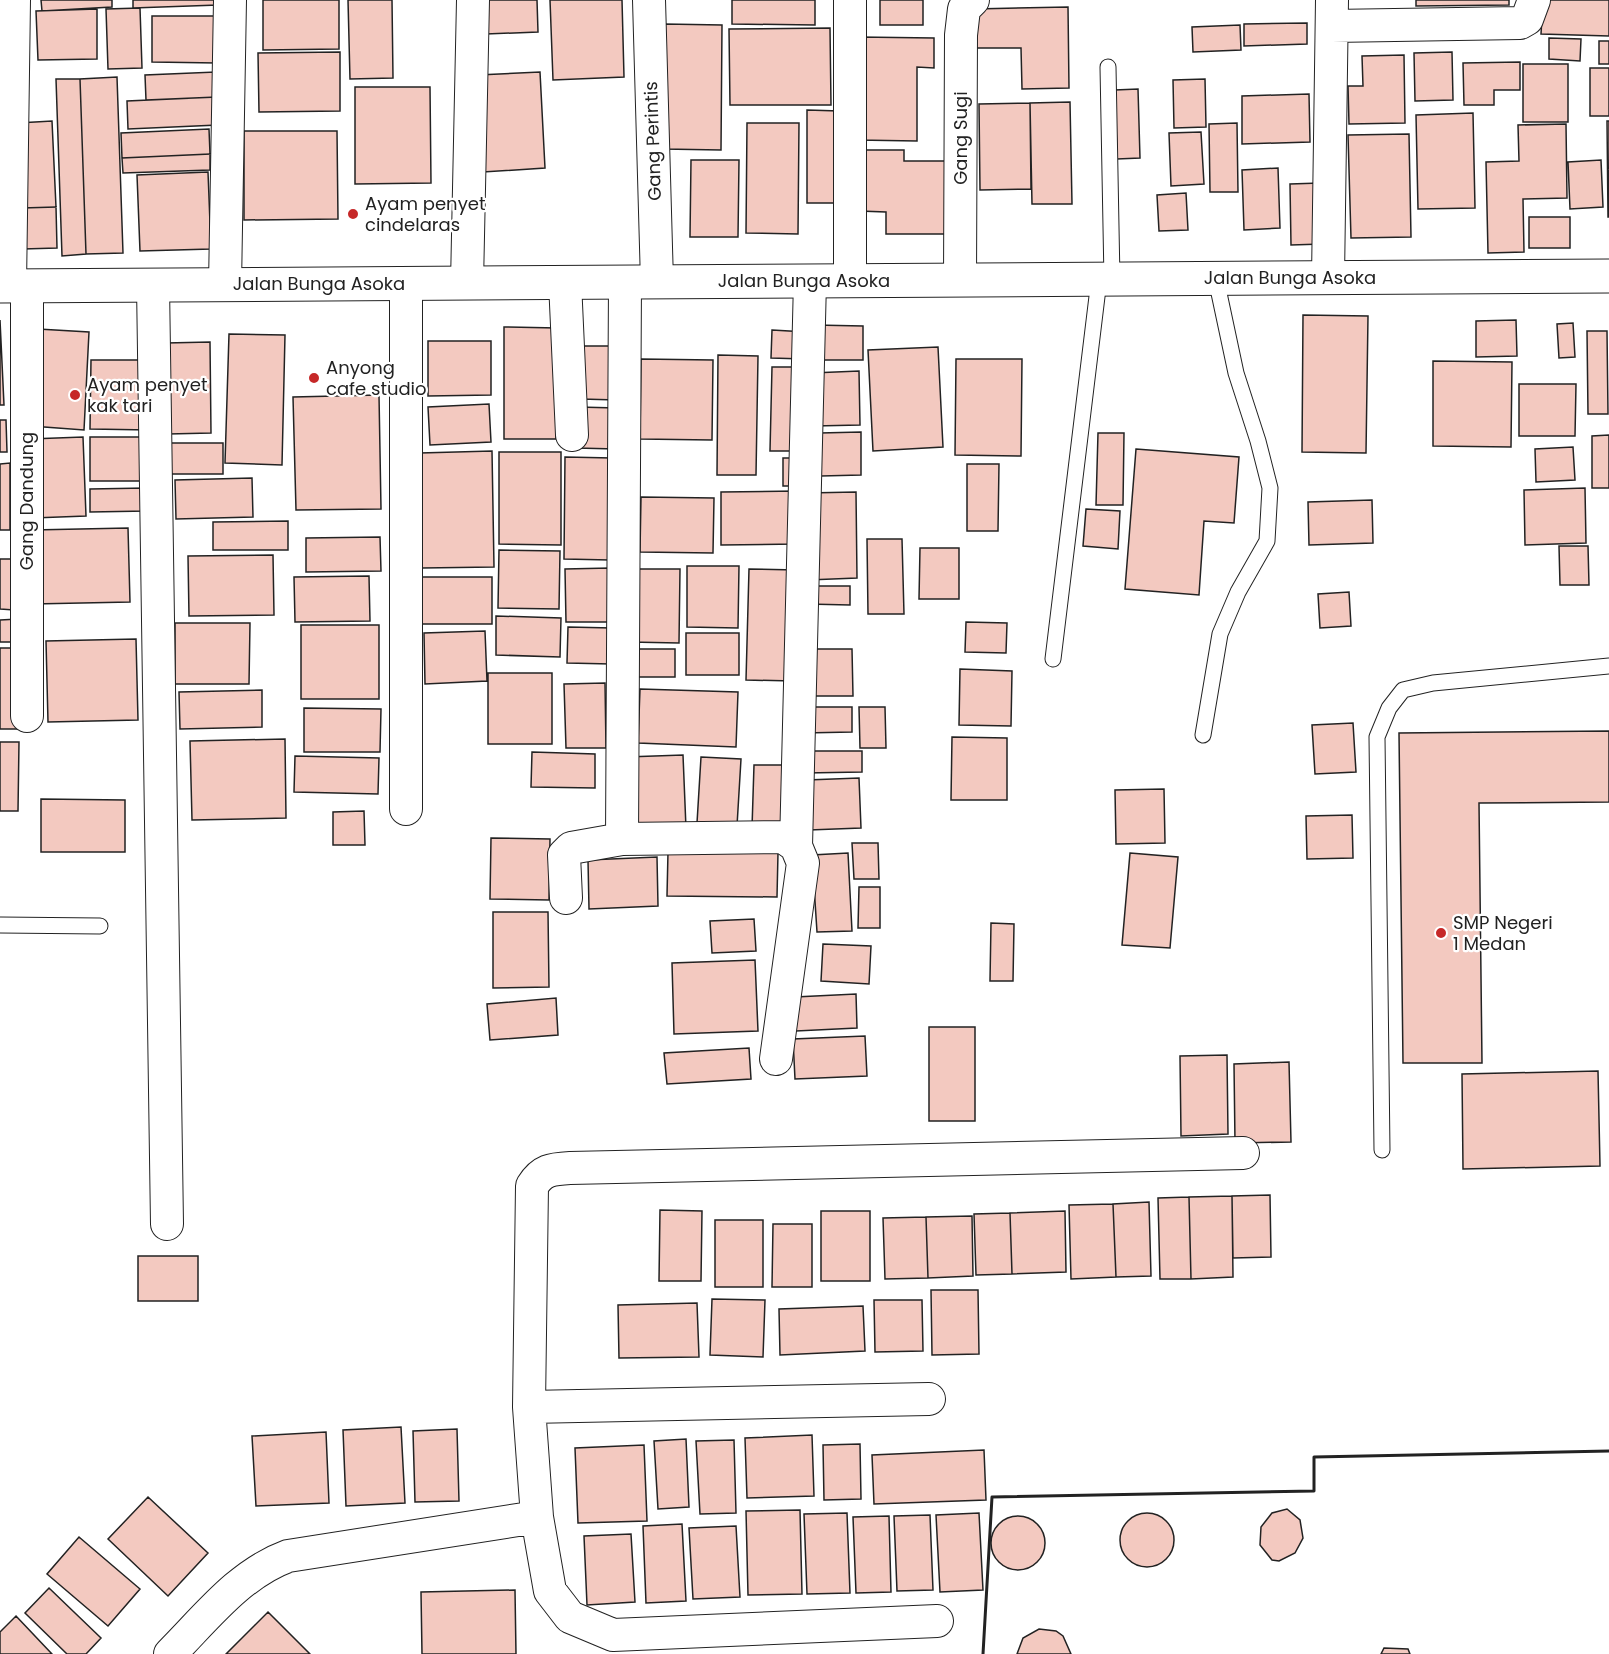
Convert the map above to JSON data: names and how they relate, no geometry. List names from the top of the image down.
{
  "streets": {
    "street": [
      "Gang Sugi",
      "Gang Perintis",
      "Jalan Bunga Asoka",
      "Gang Dandung"
    ]
  },
  "crossings": [
    ["Gang Sugi", "Jalan Bunga Asoka"],
    ["Gang Perintis", "Jalan Bunga Asoka"],
    ["Jalan Bunga Asoka", "Gang Dandung"]
  ],
  "places": [
    "Ayam penyet cindelaras",
    "Anyong cafe studio",
    "Ayam penyet kak tari",
    "SMP Negeri 1 Medan"
  ]
}
